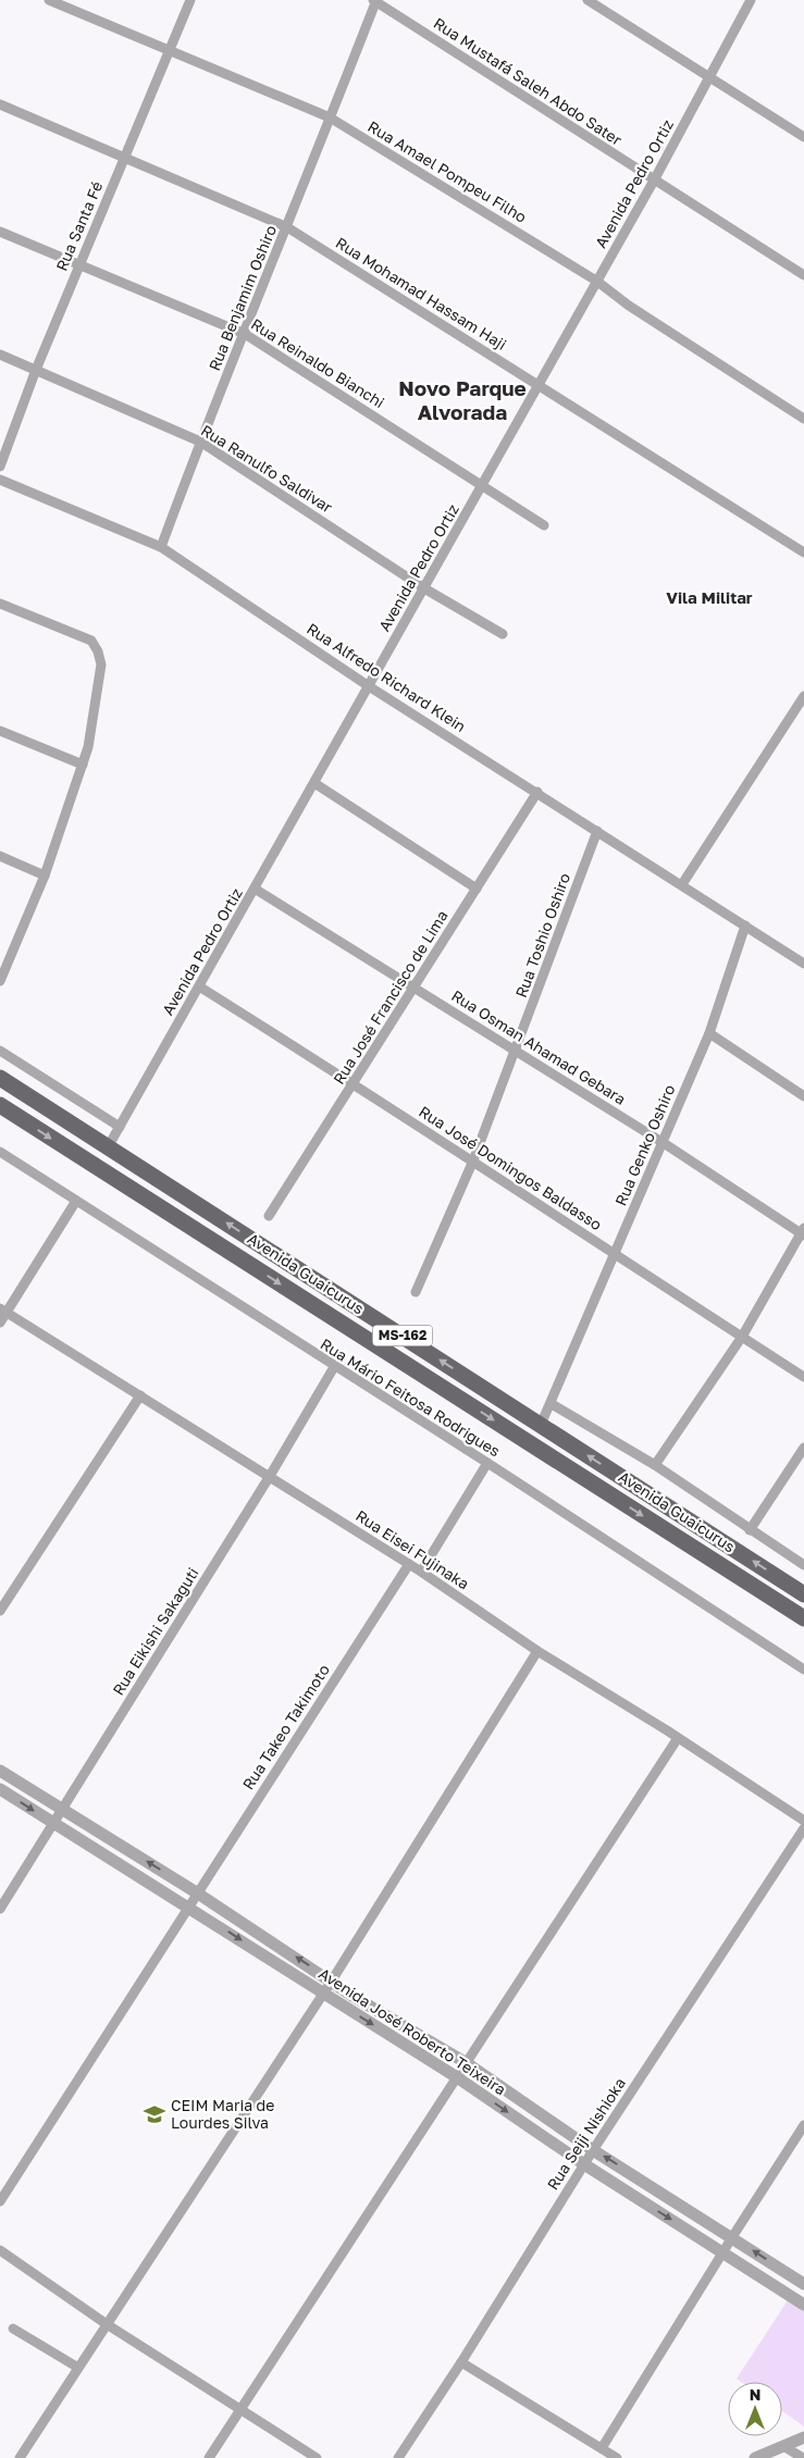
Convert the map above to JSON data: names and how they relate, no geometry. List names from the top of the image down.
{
  "streets": {
    "main road": ["Avenida Guaicurus", "MS-162"],
    "street": [
      "Rua Mustafá Saleh Abdo Sater",
      "Rua Amael Pompeu Filho",
      "Avenida Pedro Ortiz",
      "Rua Santa Fé",
      "Rua Mohamad Hassam Haji",
      "Rua Benjamim Oshiro",
      "Rua Reinaldo Bianchi",
      "Rua Ranulfo Saldivar",
      "Rua Alfredo Richard Klein",
      "Rua Toshio Oshiro",
      "Rua José Francisco de Lima",
      "Rua Osman Ahamad Gebara",
      "Rua Genko Oshiro",
      "Rua José Domingos Baldasso",
      "Rua Mário Feitosa Rodrigues",
      "Rua Eisei Fujinaka",
      "Rua Eikishi Sakaguti",
      "Rua Takeo Takimoto",
      "Avenida José Roberto Teixeira",
      "Rua Seiji Nishioka"
    ]
  },
  "crossings": [
    ["Rua Mustafá Saleh Abdo Sater", "Avenida Pedro Ortiz"],
    ["Rua Mustafá Saleh Abdo Sater", "Rua Benjamim Oshiro"],
    ["Rua Amael Pompeu Filho", "Avenida Pedro Ortiz"],
    ["Rua Amael Pompeu Filho", "Rua Santa Fé"],
    ["Rua Amael Pompeu Filho", "Rua Benjamim Oshiro"],
    ["Avenida Pedro Ortiz", "Rua Mohamad Hassam Haji"],
    ["Avenida Pedro Ortiz", "Rua Reinaldo Bianchi"],
    ["Avenida Pedro Ortiz", "Rua Ranulfo Saldivar"],
    ["Avenida Pedro Ortiz", "Rua Alfredo Richard Klein"],
    ["Avenida Pedro Ortiz", "Rua Osman Ahamad Gebara"],
    ["Avenida Pedro Ortiz", "Rua José Domingos Baldasso"],
    ["Avenida Pedro Ortiz", "Avenida Guaicurus"],
    ["Rua Santa Fé", "Rua Mohamad Hassam Haji"],
    ["Rua Santa Fé", "Rua Reinaldo Bianchi"],
    ["Rua Santa Fé", "Rua Ranulfo Saldivar"],
    ["Rua Mohamad Hassam Haji", "Rua Benjamim Oshiro"],
    ["Rua Benjamim Oshiro", "Rua Reinaldo Bianchi"],
    ["Rua Benjamim Oshiro", "Rua Ranulfo Saldivar"],
    ["Rua Benjamim Oshiro", "Rua Alfredo Richard Klein"],
    ["Rua Alfredo Richard Klein", "Rua Toshio Oshiro"],
    ["Rua Alfredo Richard Klein", "Rua José Francisco de Lima"],
    ["Rua Alfredo Richard Klein", "Rua Genko Oshiro"],
    ["Rua Toshio Oshiro", "Rua Osman Ahamad Gebara"],
    ["Rua Toshio Oshiro", "Rua José Domingos Baldasso"],
    ["Rua José Francisco de Lima", "Rua Osman Ahamad Gebara"],
    ["Rua José Francisco de Lima", "Rua José Domingos Baldasso"],
    ["Rua Osman Ahamad Gebara", "Rua Genko Oshiro"],
    ["Rua Genko Oshiro", "Rua José Domingos Baldasso"],
    ["Rua Genko Oshiro", "Avenida Guaicurus"],
    ["Rua Mário Feitosa Rodrigues", "Rua Eikishi Sakaguti"],
    ["Rua Eisei Fujinaka", "Rua Eikishi Sakaguti"],
    ["Rua Eisei Fujinaka", "Rua Takeo Takimoto"],
    ["Rua Eikishi Sakaguti", "Avenida José Roberto Teixeira"],
    ["Rua Takeo Takimoto", "Avenida José Roberto Teixeira"],
    ["Avenida José Roberto Teixeira", "Rua Seiji Nishioka"]
  ],
  "districts": ["Novo Parque Alvorada", "Vila Militar"],
  "places": {
    "school or university": ["CEIM Maria de Lourdes Silva"]
  },
  "north": "top"
}
